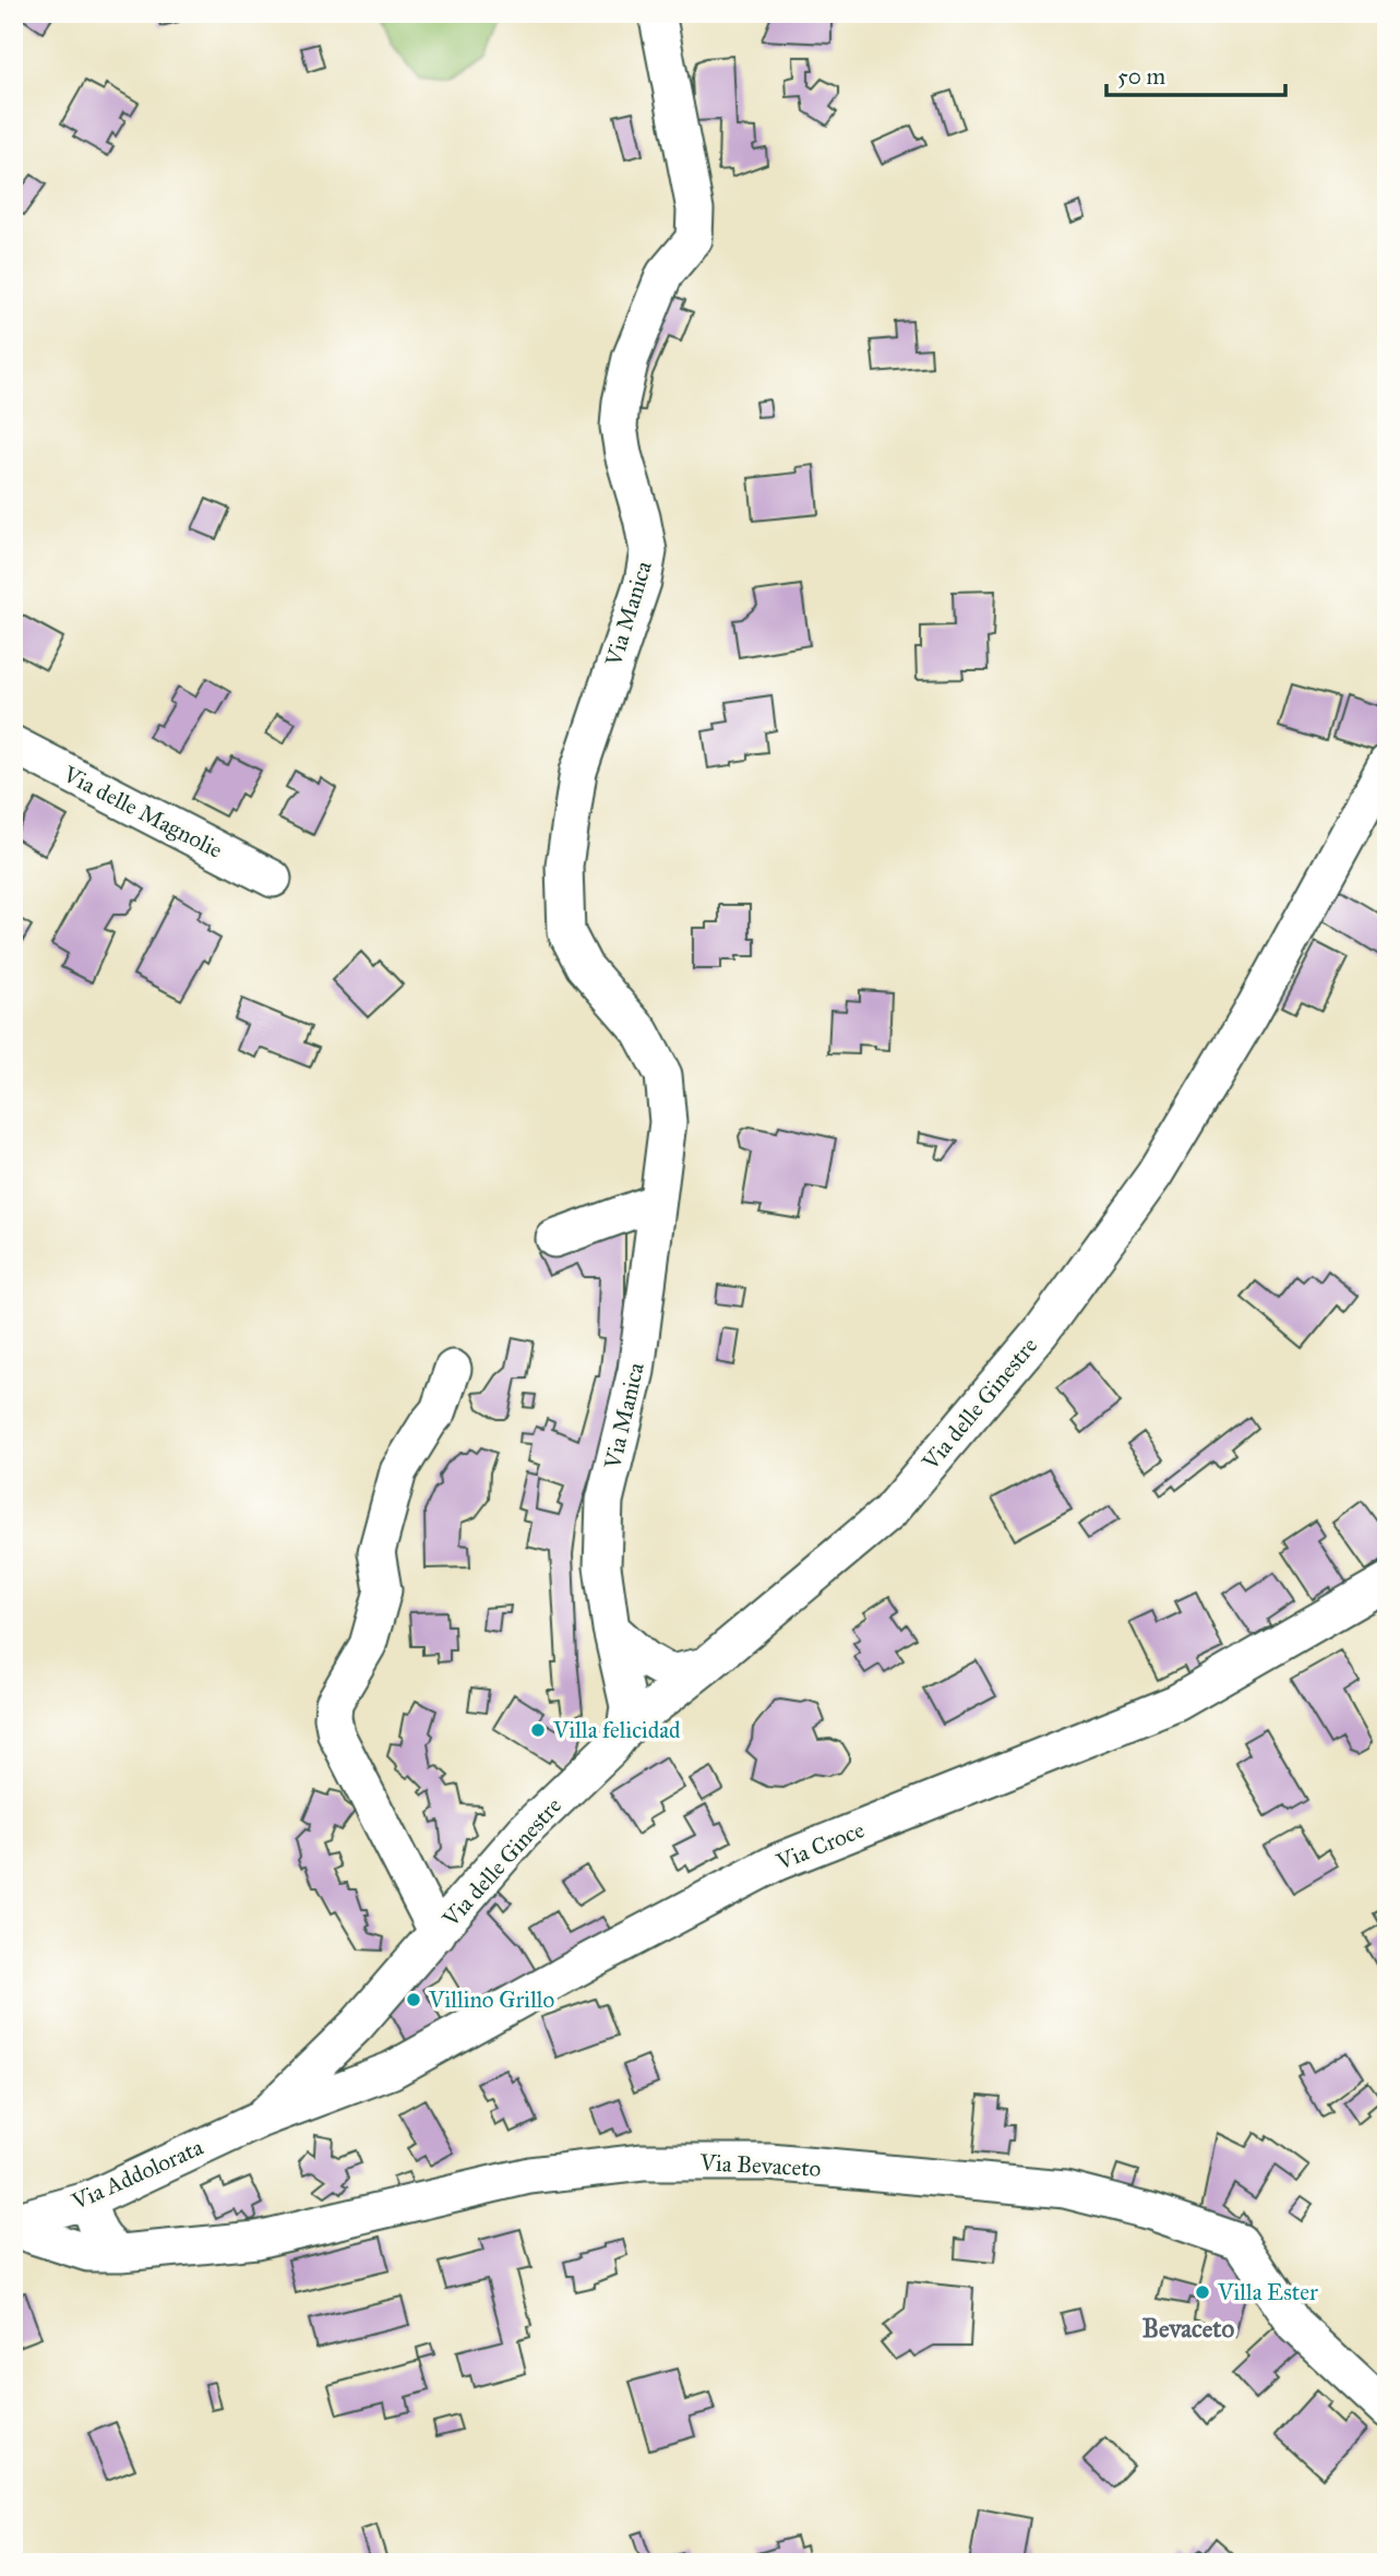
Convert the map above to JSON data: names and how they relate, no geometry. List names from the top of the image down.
{
  "streets": {
    "street": [
      "Via Manica",
      "Via delle Magnolie",
      "Via delle Ginestre",
      "Via Croce",
      "Via Bevaceto",
      "Via Addolorata"
    ]
  },
  "crossings": [
    ["Via Manica", "Via delle Ginestre"],
    ["Via delle Ginestre", "Via Croce"],
    ["Via delle Ginestre", "Via Addolorata"],
    ["Via Croce", "Via Addolorata"]
  ],
  "districts": ["Bevaceto"],
  "places": ["Villa felicidad", "Villino Grillo", "Villa Ester"],
  "scale_bar": "50 m"
}
